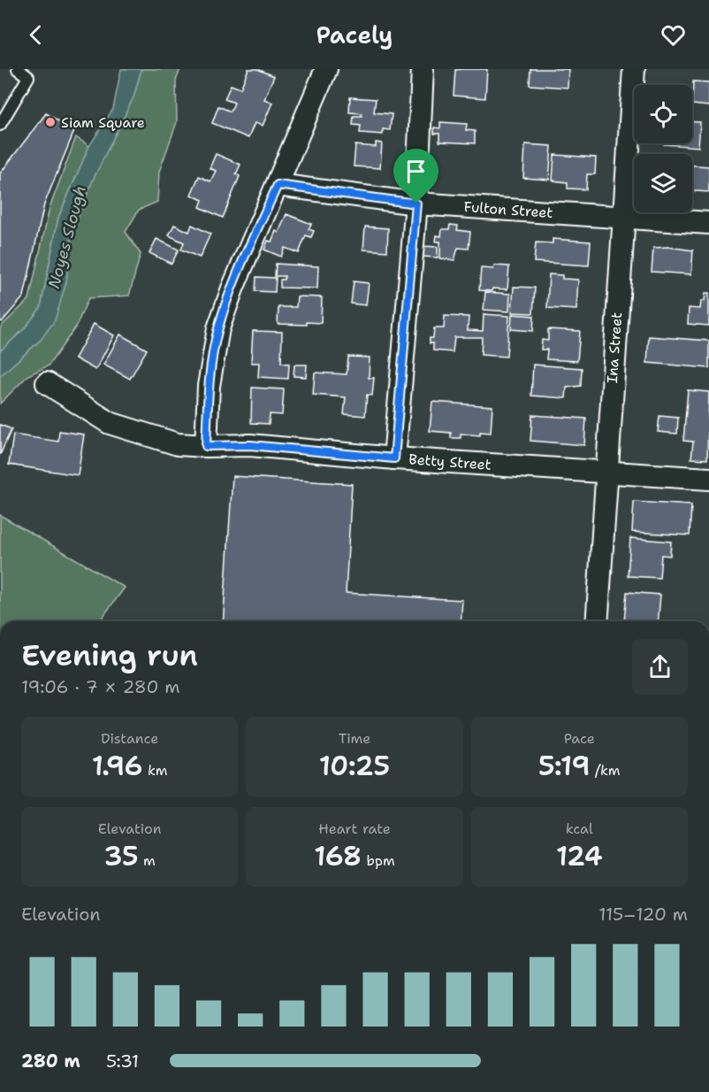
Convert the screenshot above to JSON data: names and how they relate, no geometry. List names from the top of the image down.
{
  "streets": {
    "street": ["Fulton Street", "Ina Street", "Betty Street"]
  },
  "crossings": [
    ["Fulton Street", "Ina Street"],
    ["Ina Street", "Betty Street"]
  ],
  "water": ["Noyes Slough"],
  "places": ["Siam Square"],
  "page": {
    "header": "Pacely",
    "heading": ["Evening run", "19:06 · 7 × 280 m"],
    "stats": [
      ["Distance", "1.96 km"],
      ["Time", "10:25"],
      ["Pace", "5:19 /km"],
      ["Elevation", "35 m"],
      ["Heart rate", "168 bpm"],
      ["kcal", "124"]
    ],
    "chart": ["Elevation", "115–120 m"],
    "list": [
      {
        "name": "280 m",
        "note": "5:31"
      }
    ]
  }
}
